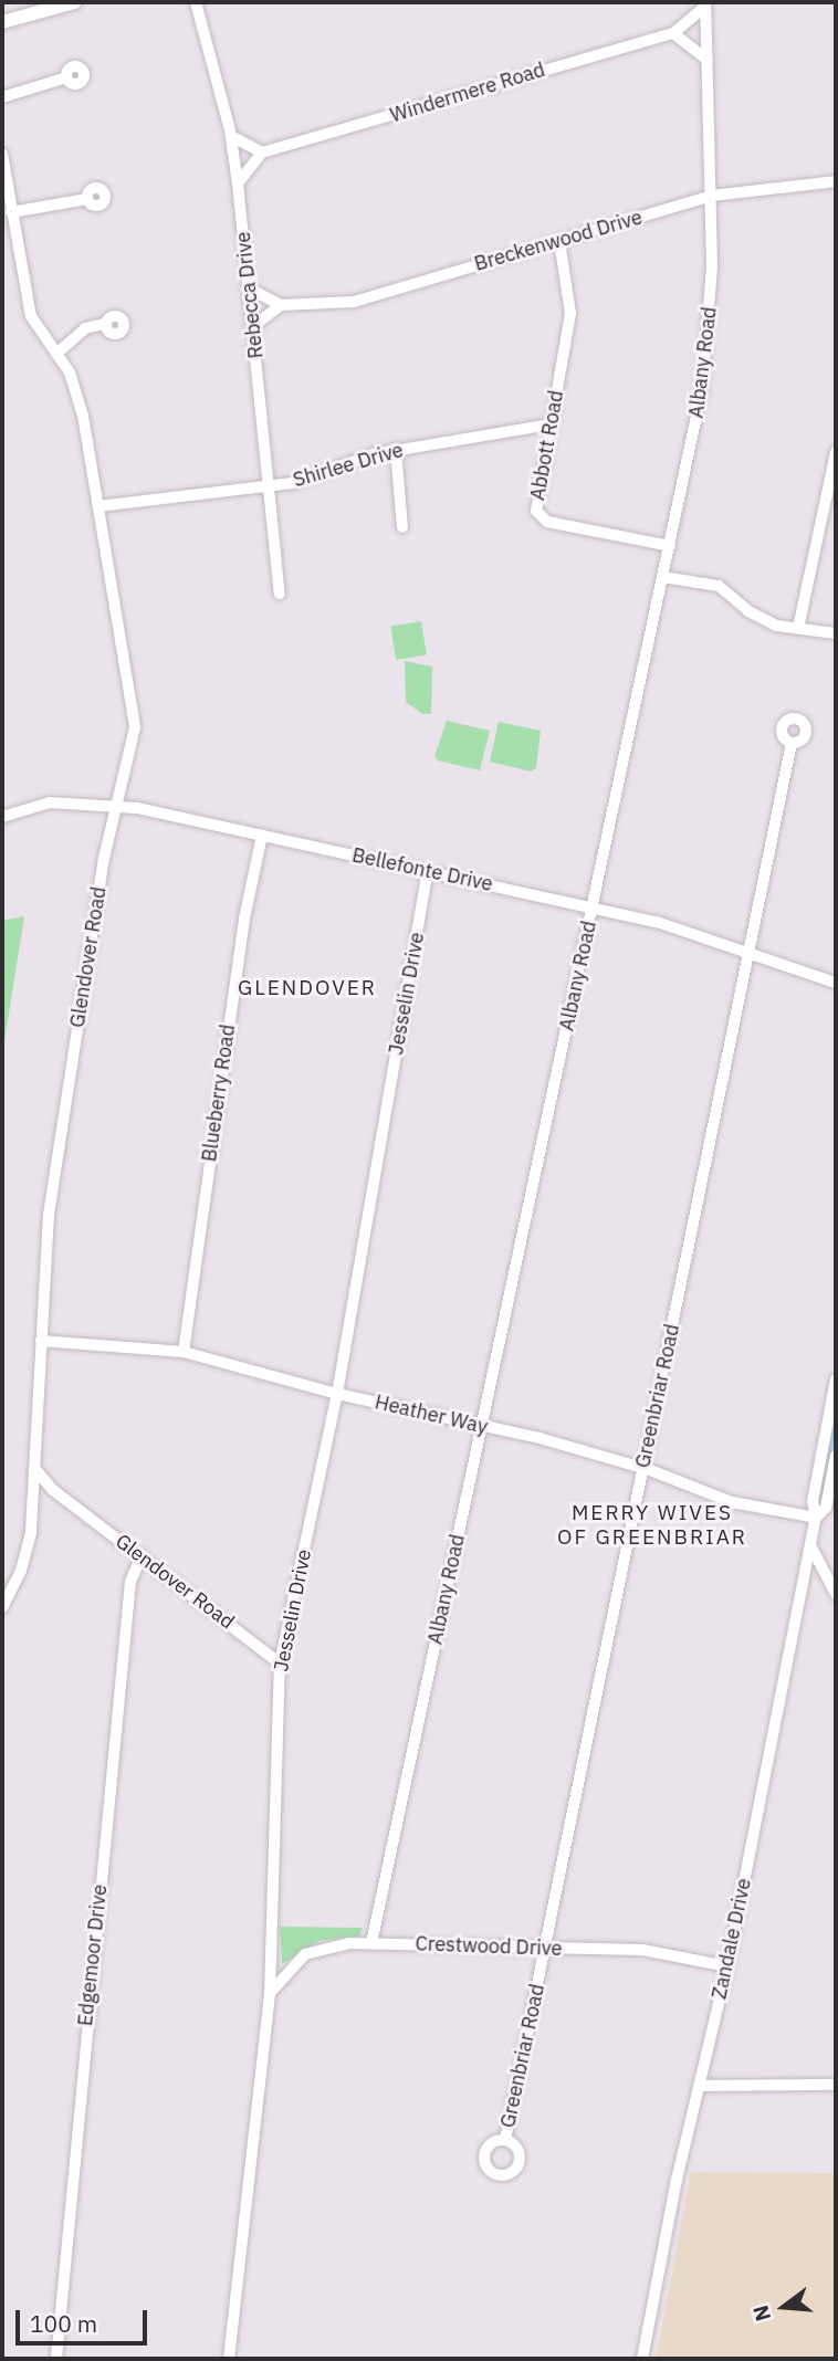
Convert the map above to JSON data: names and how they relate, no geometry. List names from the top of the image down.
{
  "streets": {
    "street": [
      "Windermere Road",
      "Breckenwood Drive",
      "Rebecca Drive",
      "Albany Road",
      "Abbott Road",
      "Shirlee Drive",
      "Bellefonte Drive",
      "Glendover Road",
      "Jesselin Drive",
      "Blueberry Road",
      "Greenbriar Road",
      "Heather Way",
      "Zandale Drive",
      "Crestwood Drive",
      "Edgemoor Drive"
    ]
  },
  "crossings": [
    ["Windermere Road", "Albany Road"],
    ["Breckenwood Drive", "Rebecca Drive"],
    ["Breckenwood Drive", "Albany Road"],
    ["Breckenwood Drive", "Abbott Road"],
    ["Rebecca Drive", "Shirlee Drive"],
    ["Albany Road", "Abbott Road"],
    ["Albany Road", "Bellefonte Drive"],
    ["Albany Road", "Heather Way"],
    ["Albany Road", "Crestwood Drive"],
    ["Abbott Road", "Shirlee Drive"],
    ["Shirlee Drive", "Glendover Road"],
    ["Bellefonte Drive", "Glendover Road"],
    ["Bellefonte Drive", "Jesselin Drive"],
    ["Bellefonte Drive", "Blueberry Road"],
    ["Bellefonte Drive", "Greenbriar Road"],
    ["Glendover Road", "Jesselin Drive"],
    ["Glendover Road", "Heather Way"],
    ["Glendover Road", "Edgemoor Drive"],
    ["Jesselin Drive", "Heather Way"],
    ["Jesselin Drive", "Crestwood Drive"],
    ["Blueberry Road", "Heather Way"],
    ["Greenbriar Road", "Heather Way"],
    ["Greenbriar Road", "Crestwood Drive"],
    ["Heather Way", "Zandale Drive"],
    ["Zandale Drive", "Crestwood Drive"]
  ],
  "districts": ["GLENDOVER", "MERRY WIVES OF GREENBRIAR"],
  "scale_bar": "100 m",
  "north": "left"
}
